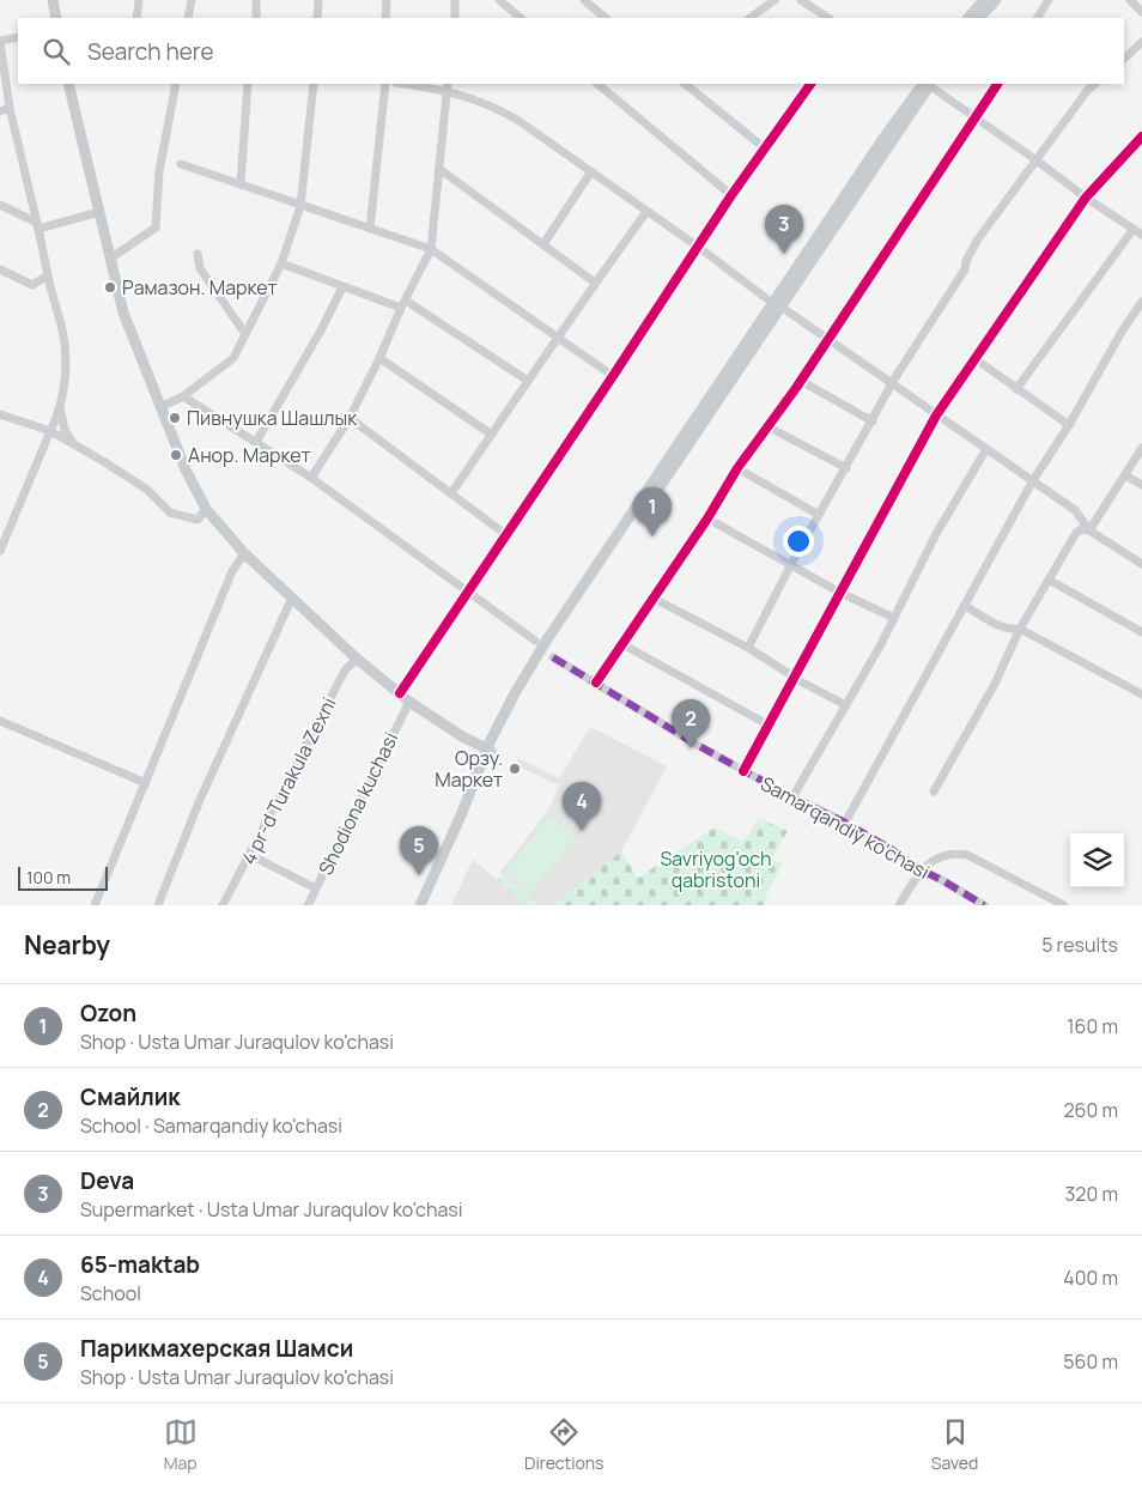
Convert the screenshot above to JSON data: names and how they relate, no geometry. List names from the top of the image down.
{
  "streets": {
    "street": ["4 pr-d Turakula Zexni", "Shodiona kuchasi", "Samarqandiy ko'chasi"]
  },
  "parks": ["Savriyog'och qabristoni"],
  "places": [
    "Рамазон. Маркет",
    "Пивнушка Шашлык",
    "Анор. Маркет",
    "Орзу. Маркет"
  ],
  "scale_bar": "100 m",
  "page": {
    "search": "Search here",
    "pins": [
      "3",
      "1",
      "2",
      "4",
      "5"
    ],
    "scale": "100 m",
    "heading": ["Nearby", "5 results"],
    "list": [
      {
        "mark": "1",
        "name": "Ozon",
        "note": "Shop · Usta Umar Juraqulov ko'chasi",
        "value": "160 m"
      },
      {
        "mark": "2",
        "name": "Смайлик",
        "note": "School · Samarqandiy ko'chasi",
        "value": "260 m"
      },
      {
        "mark": "3",
        "name": "Deva",
        "note": "Supermarket · Usta Umar Juraqulov ko'chasi",
        "value": "320 m"
      },
      {
        "mark": "4",
        "name": "65-maktab",
        "note": "School",
        "value": "400 m"
      },
      {
        "mark": "5",
        "name": "Парикмахерская Шамси",
        "note": "Shop · Usta Umar Juraqulov ko'chasi",
        "value": "560 m"
      }
    ],
    "nav": ["Map", "Directions", "Saved"]
  }
}
